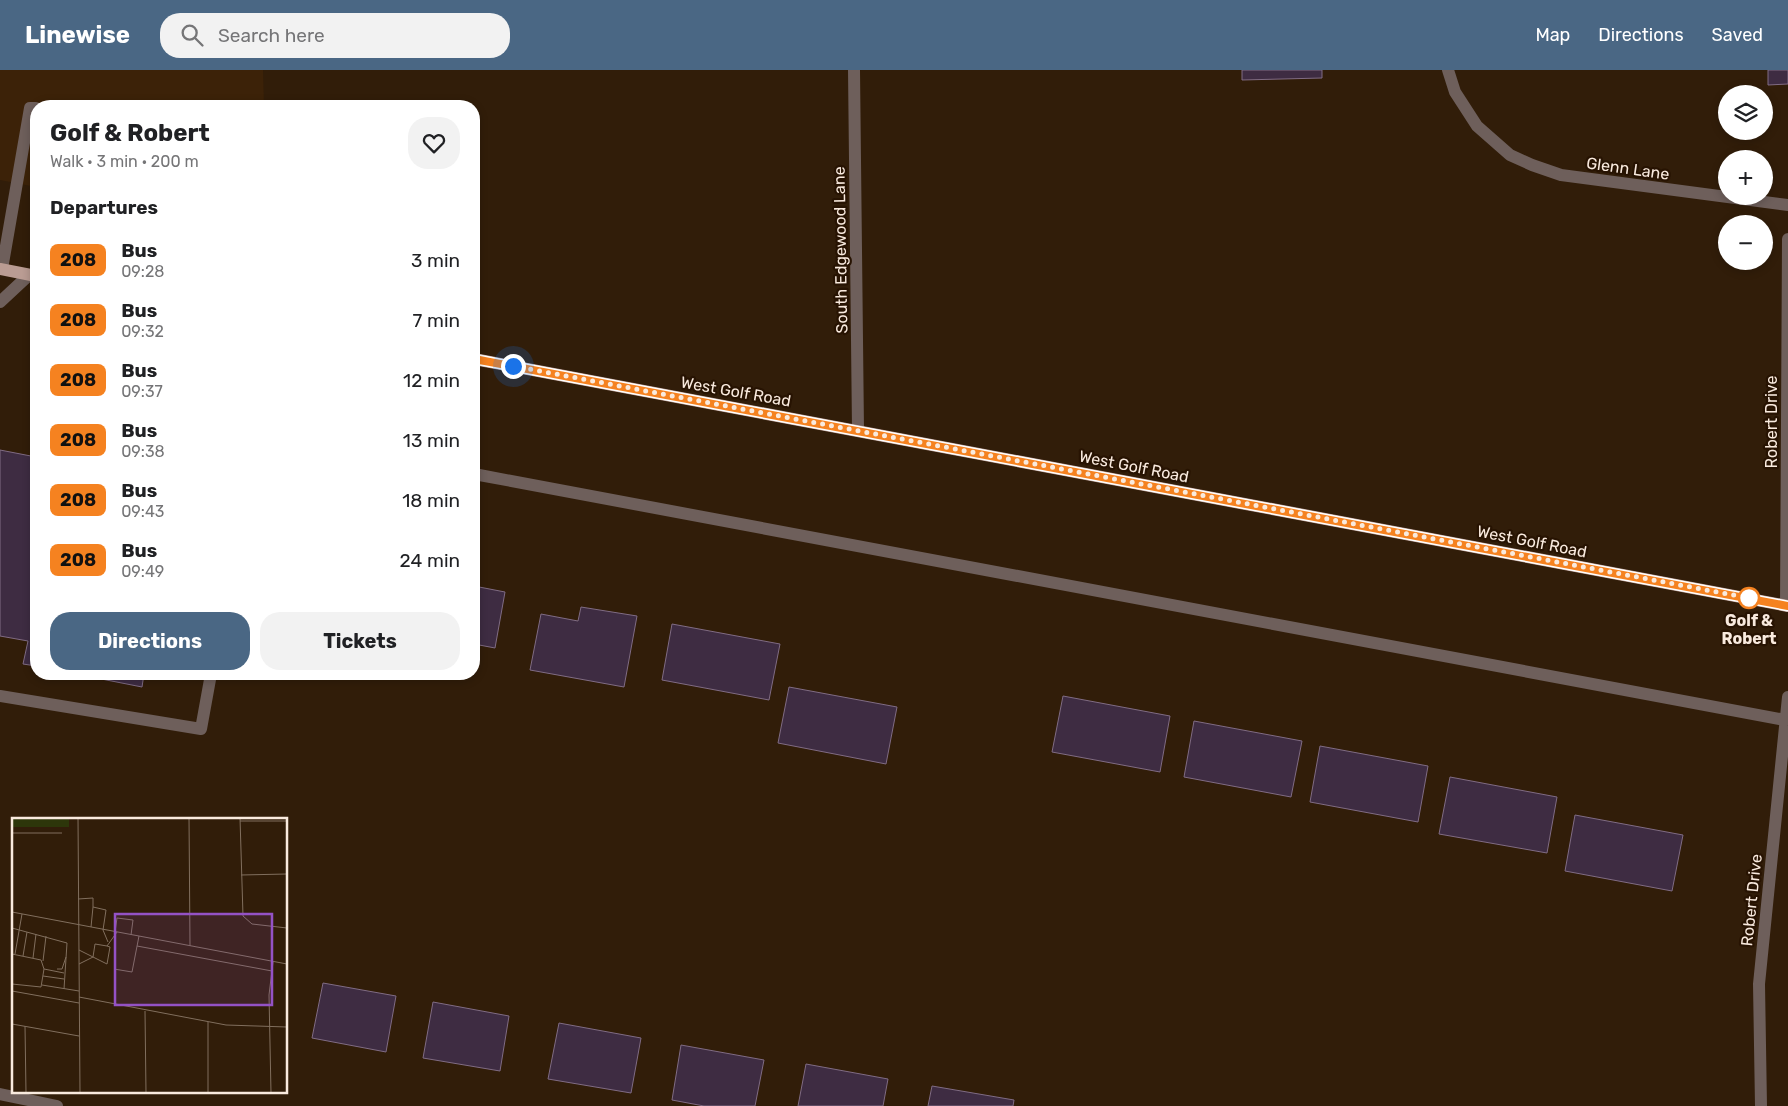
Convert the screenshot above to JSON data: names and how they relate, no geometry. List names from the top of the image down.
{
  "streets": {
    "main road": ["West Golf Road"],
    "street": ["Glenn Lane", "South Edgewood Lane", "Robert Drive"]
  },
  "crossings": [
    ["South Edgewood Lane", "West Golf Road"],
    ["West Golf Road", "Robert Drive"]
  ],
  "places": ["Golf & Robert"],
  "lines": ["bus line 208"],
  "page": {
    "header": "Linewise",
    "search": "Search here",
    "nav": ["Map", "Directions", "Saved"],
    "map_buttons": ["+", "−"],
    "heading": [
      ["Golf & Robert", "Walk · 3 min · 200 m"],
      "Departures"
    ],
    "list": [
      {
        "mark": "208",
        "name": "Bus",
        "note": "09:28",
        "value": "3 min"
      },
      {
        "mark": "208",
        "name": "Bus",
        "note": "09:32",
        "value": "7 min"
      },
      {
        "mark": "208",
        "name": "Bus",
        "note": "09:37",
        "value": "12 min"
      },
      {
        "mark": "208",
        "name": "Bus",
        "note": "09:38",
        "value": "13 min"
      },
      {
        "mark": "208",
        "name": "Bus",
        "note": "09:43",
        "value": "18 min"
      },
      {
        "mark": "208",
        "name": "Bus",
        "note": "09:49",
        "value": "24 min"
      }
    ],
    "buttons": ["Directions", "Tickets"]
  }
}
